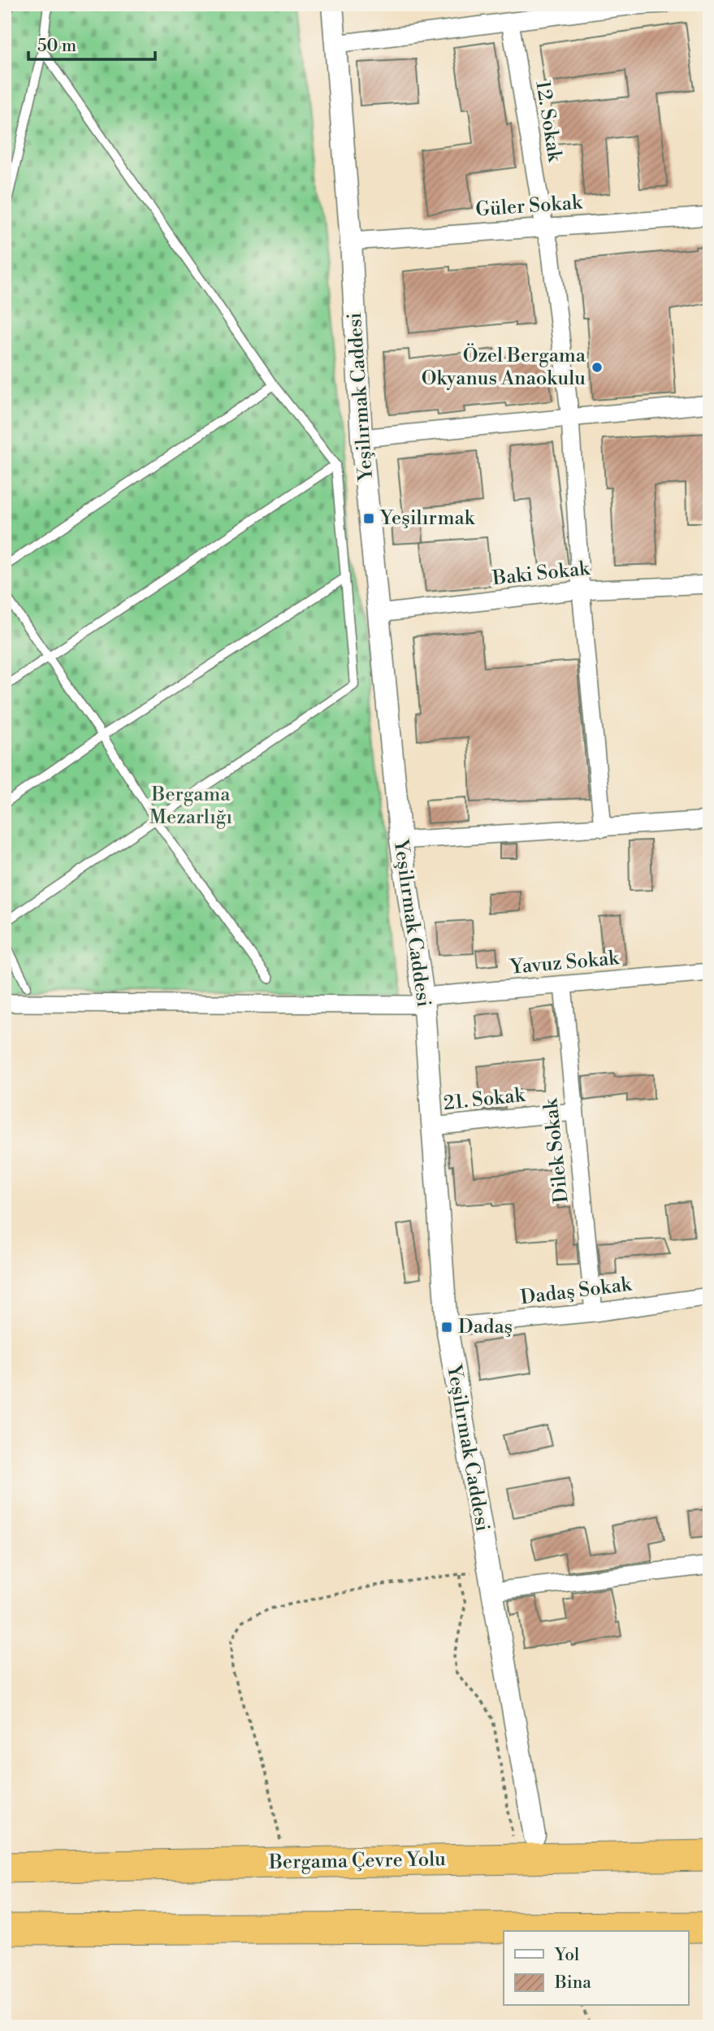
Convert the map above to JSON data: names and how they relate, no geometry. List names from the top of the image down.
{
  "streets": {
    "highway": ["Bergama Çevre Yolu"],
    "street": [
      "12. Sokak",
      "Güler Sokak",
      "Yeşilırmak Caddesi",
      "Baki Sokak",
      "Yavuz Sokak",
      "21. Sokak",
      "Dilek Sokak",
      "Dadaş Sokak"
    ]
  },
  "crossings": [
    ["12. Sokak", "Güler Sokak"],
    ["12. Sokak", "Baki Sokak"],
    ["Güler Sokak", "Yeşilırmak Caddesi"],
    ["Yeşilırmak Caddesi", "Baki Sokak"],
    ["Yeşilırmak Caddesi", "Yavuz Sokak"],
    ["Yeşilırmak Caddesi", "21. Sokak"],
    ["Yeşilırmak Caddesi", "Dadaş Sokak"],
    ["Yavuz Sokak", "Dilek Sokak"],
    ["21. Sokak", "Dilek Sokak"],
    ["Dilek Sokak", "Dadaş Sokak"]
  ],
  "parks": ["Bergama Mezarlığı"],
  "places": {
    "other": ["Özel Bergama Okyanus Anaokulu"],
    "transit": ["Yeşilırmak", "Dadaş"]
  },
  "legend": ["Yol", "Bina"],
  "scale_bar": "50 m"
}
